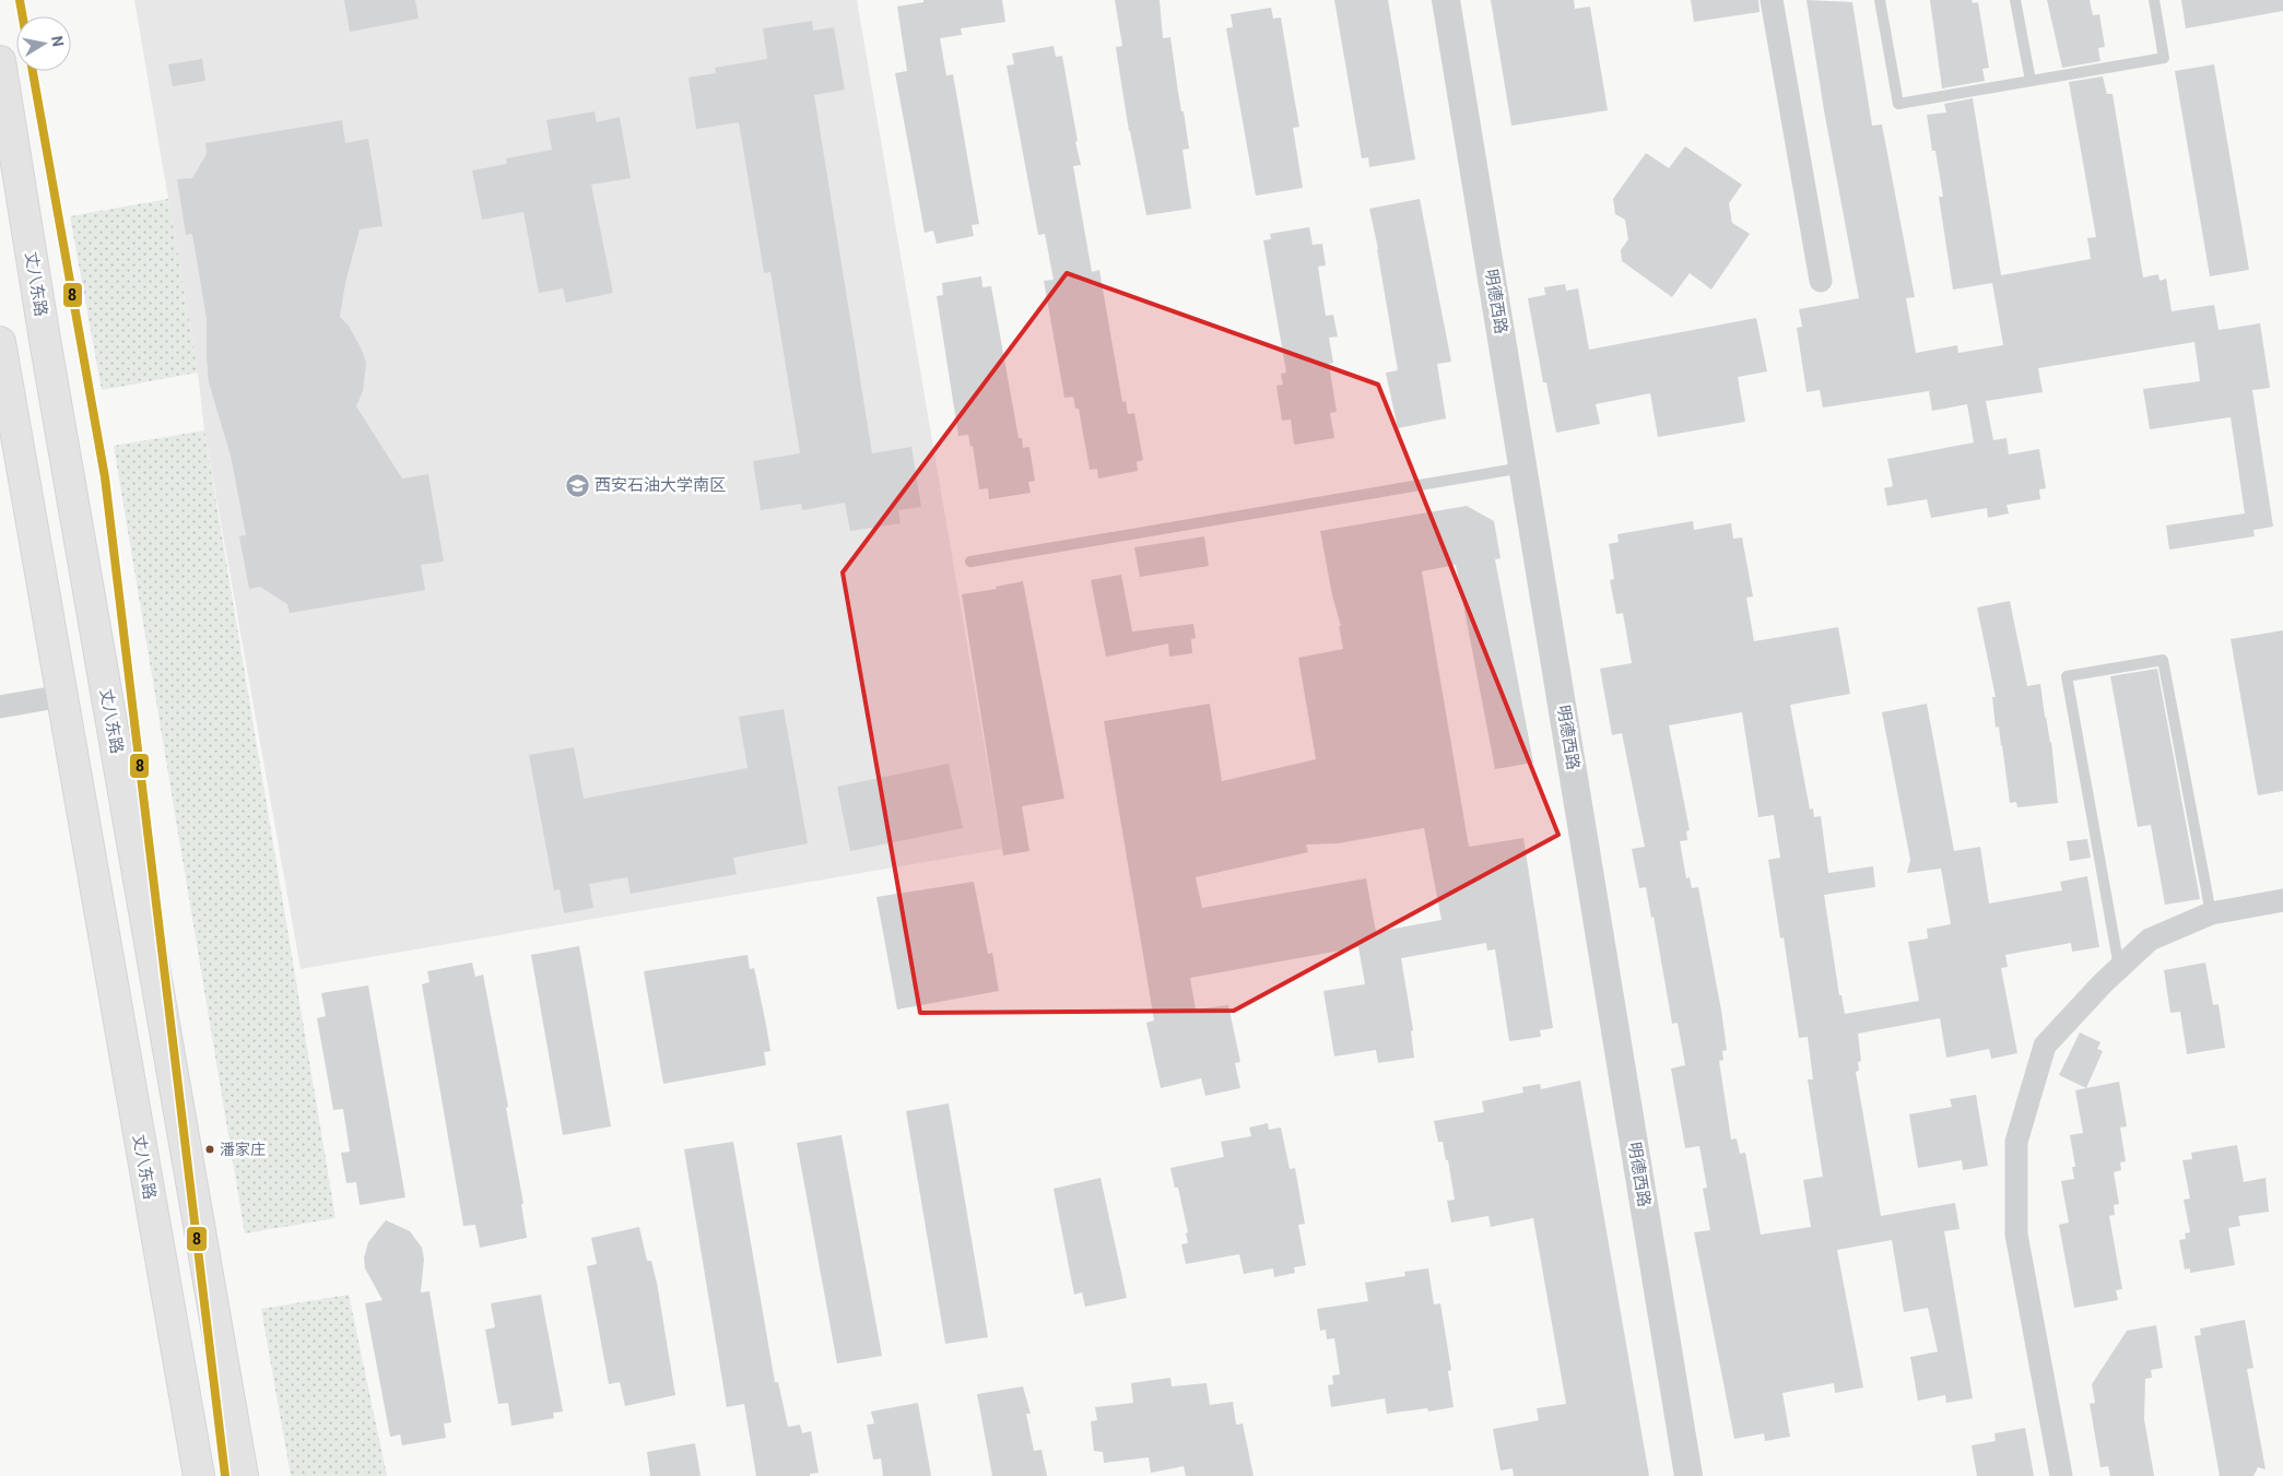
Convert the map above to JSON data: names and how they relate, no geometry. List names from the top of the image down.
{
  "streets": {
    "main road": ["丈八东路"],
    "street": ["明德西路"]
  },
  "places": {
    "school or university": ["西安石油大学南区"],
    "other": ["潘家庄"]
  },
  "lines": ["transit line 8"],
  "north": "right"
}
